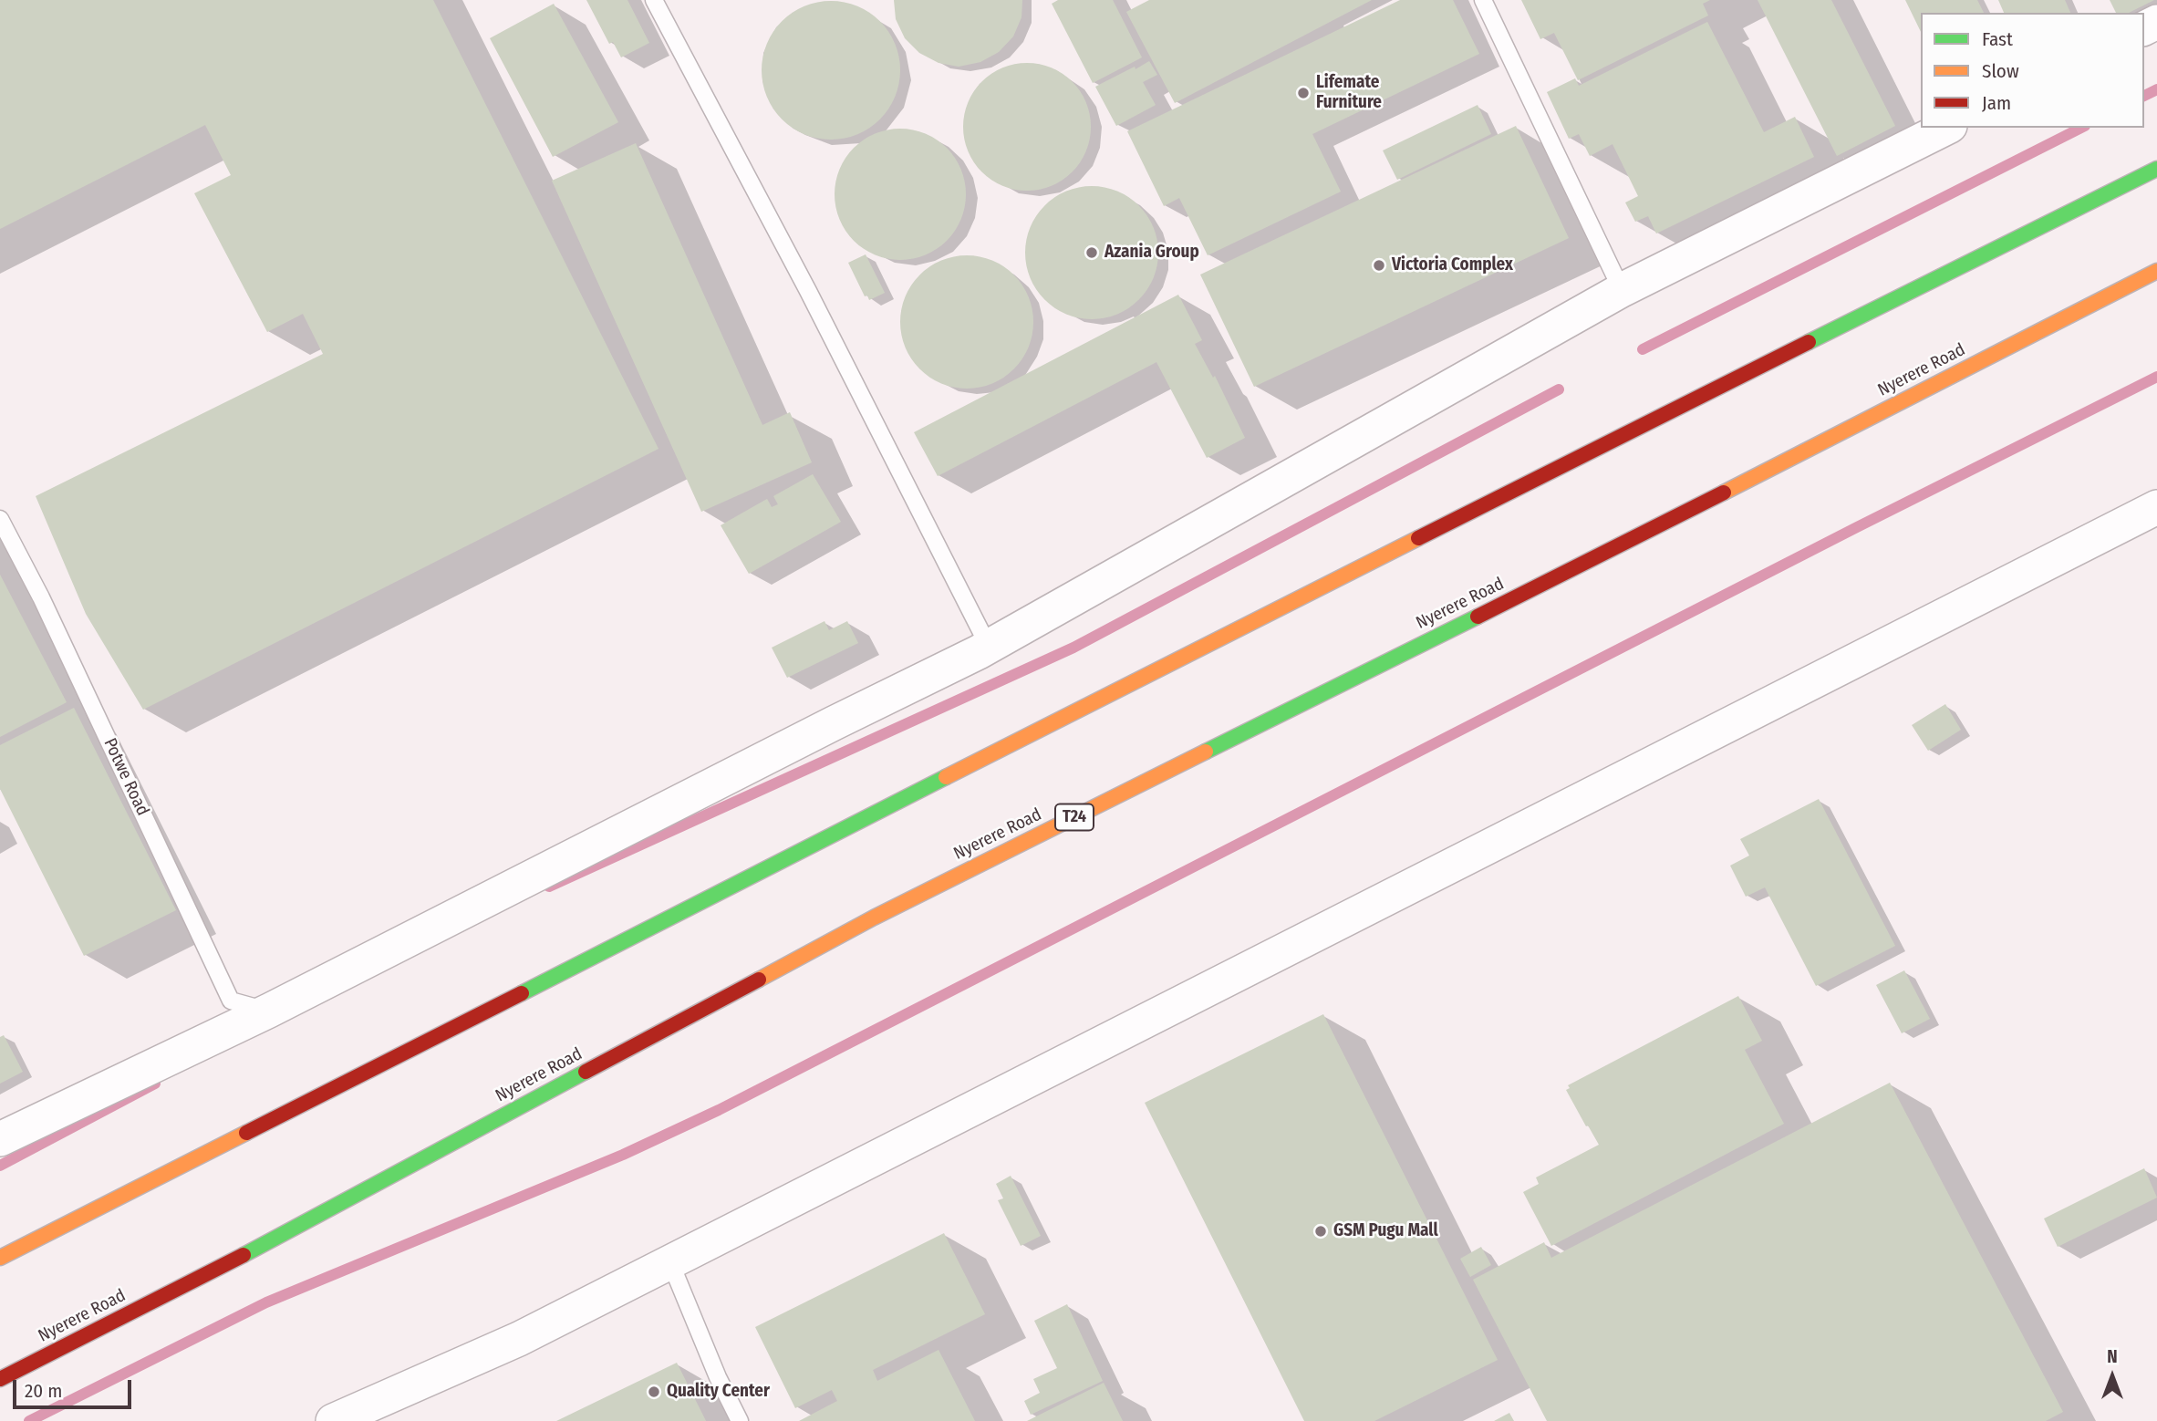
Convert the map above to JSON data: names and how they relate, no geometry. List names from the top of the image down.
{
  "streets": {
    "highway": ["Nyerere Road", "T24"],
    "lane": ["Potwe Road"]
  },
  "places": [
    "Lifemate Furniture",
    "Azania Group",
    "Victoria Complex",
    "GSM Pugu Mall",
    "Quality Center"
  ],
  "legend": ["Fast", "Slow", "Jam"],
  "scale_bar": "20 m",
  "north": "top"
}
